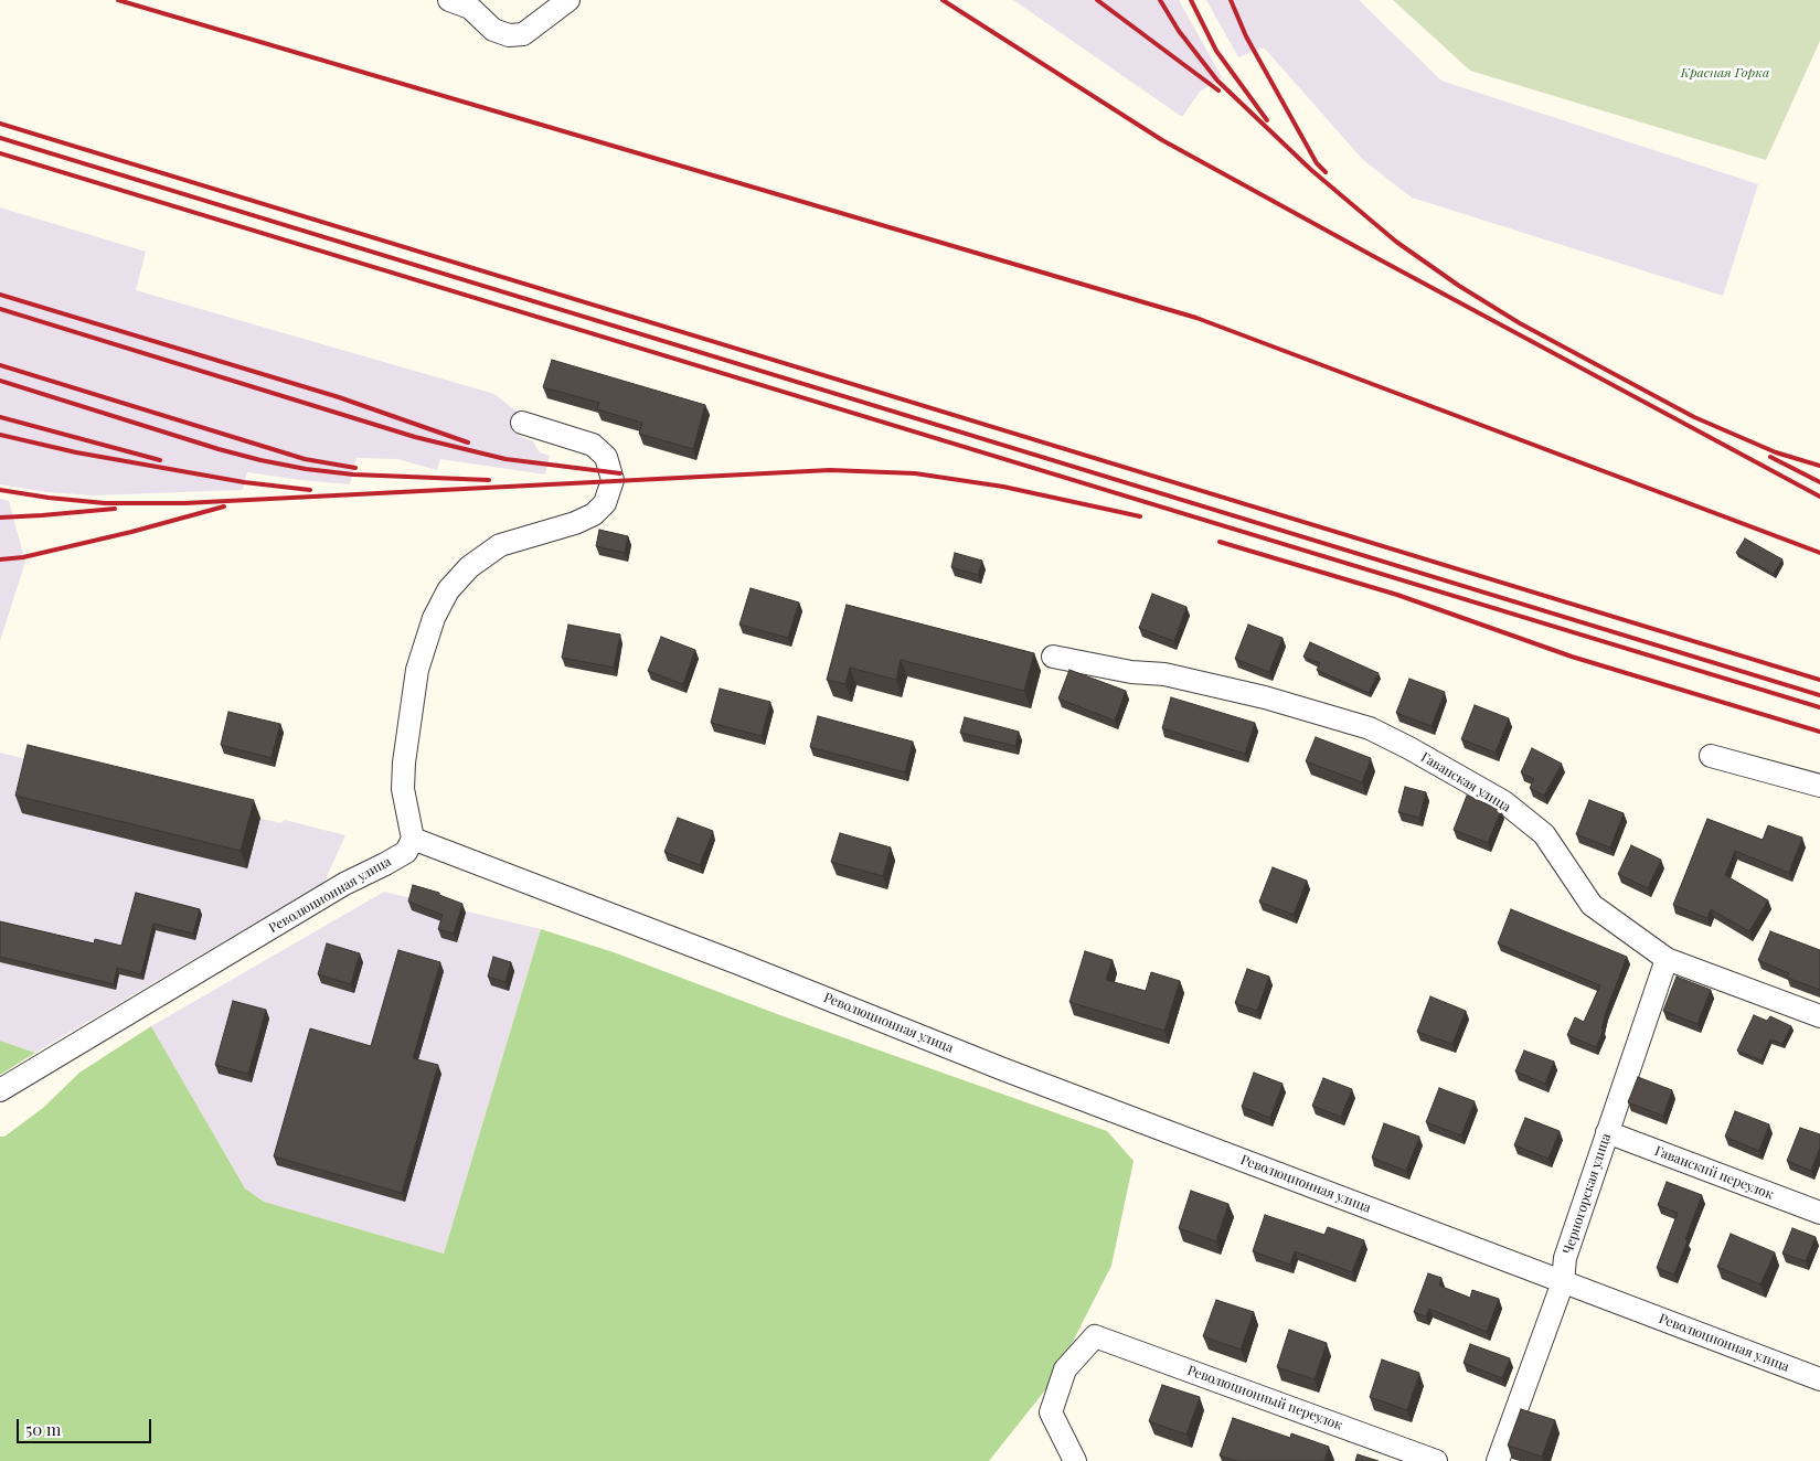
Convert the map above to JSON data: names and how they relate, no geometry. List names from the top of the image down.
{
  "streets": {
    "street": [
      "Гаванская улица",
      "Революционная улица",
      "Гаванский переулок",
      "Черногорская улица",
      "Революционный переулок"
    ]
  },
  "crossings": [
    ["Гаванская улица", "Черногорская улица"],
    ["Революционная улица", "Черногорская улица"],
    ["Гаванский переулок", "Черногорская улица"]
  ],
  "parks": ["Красная Горка"],
  "scale_bar": "50 m"
}
